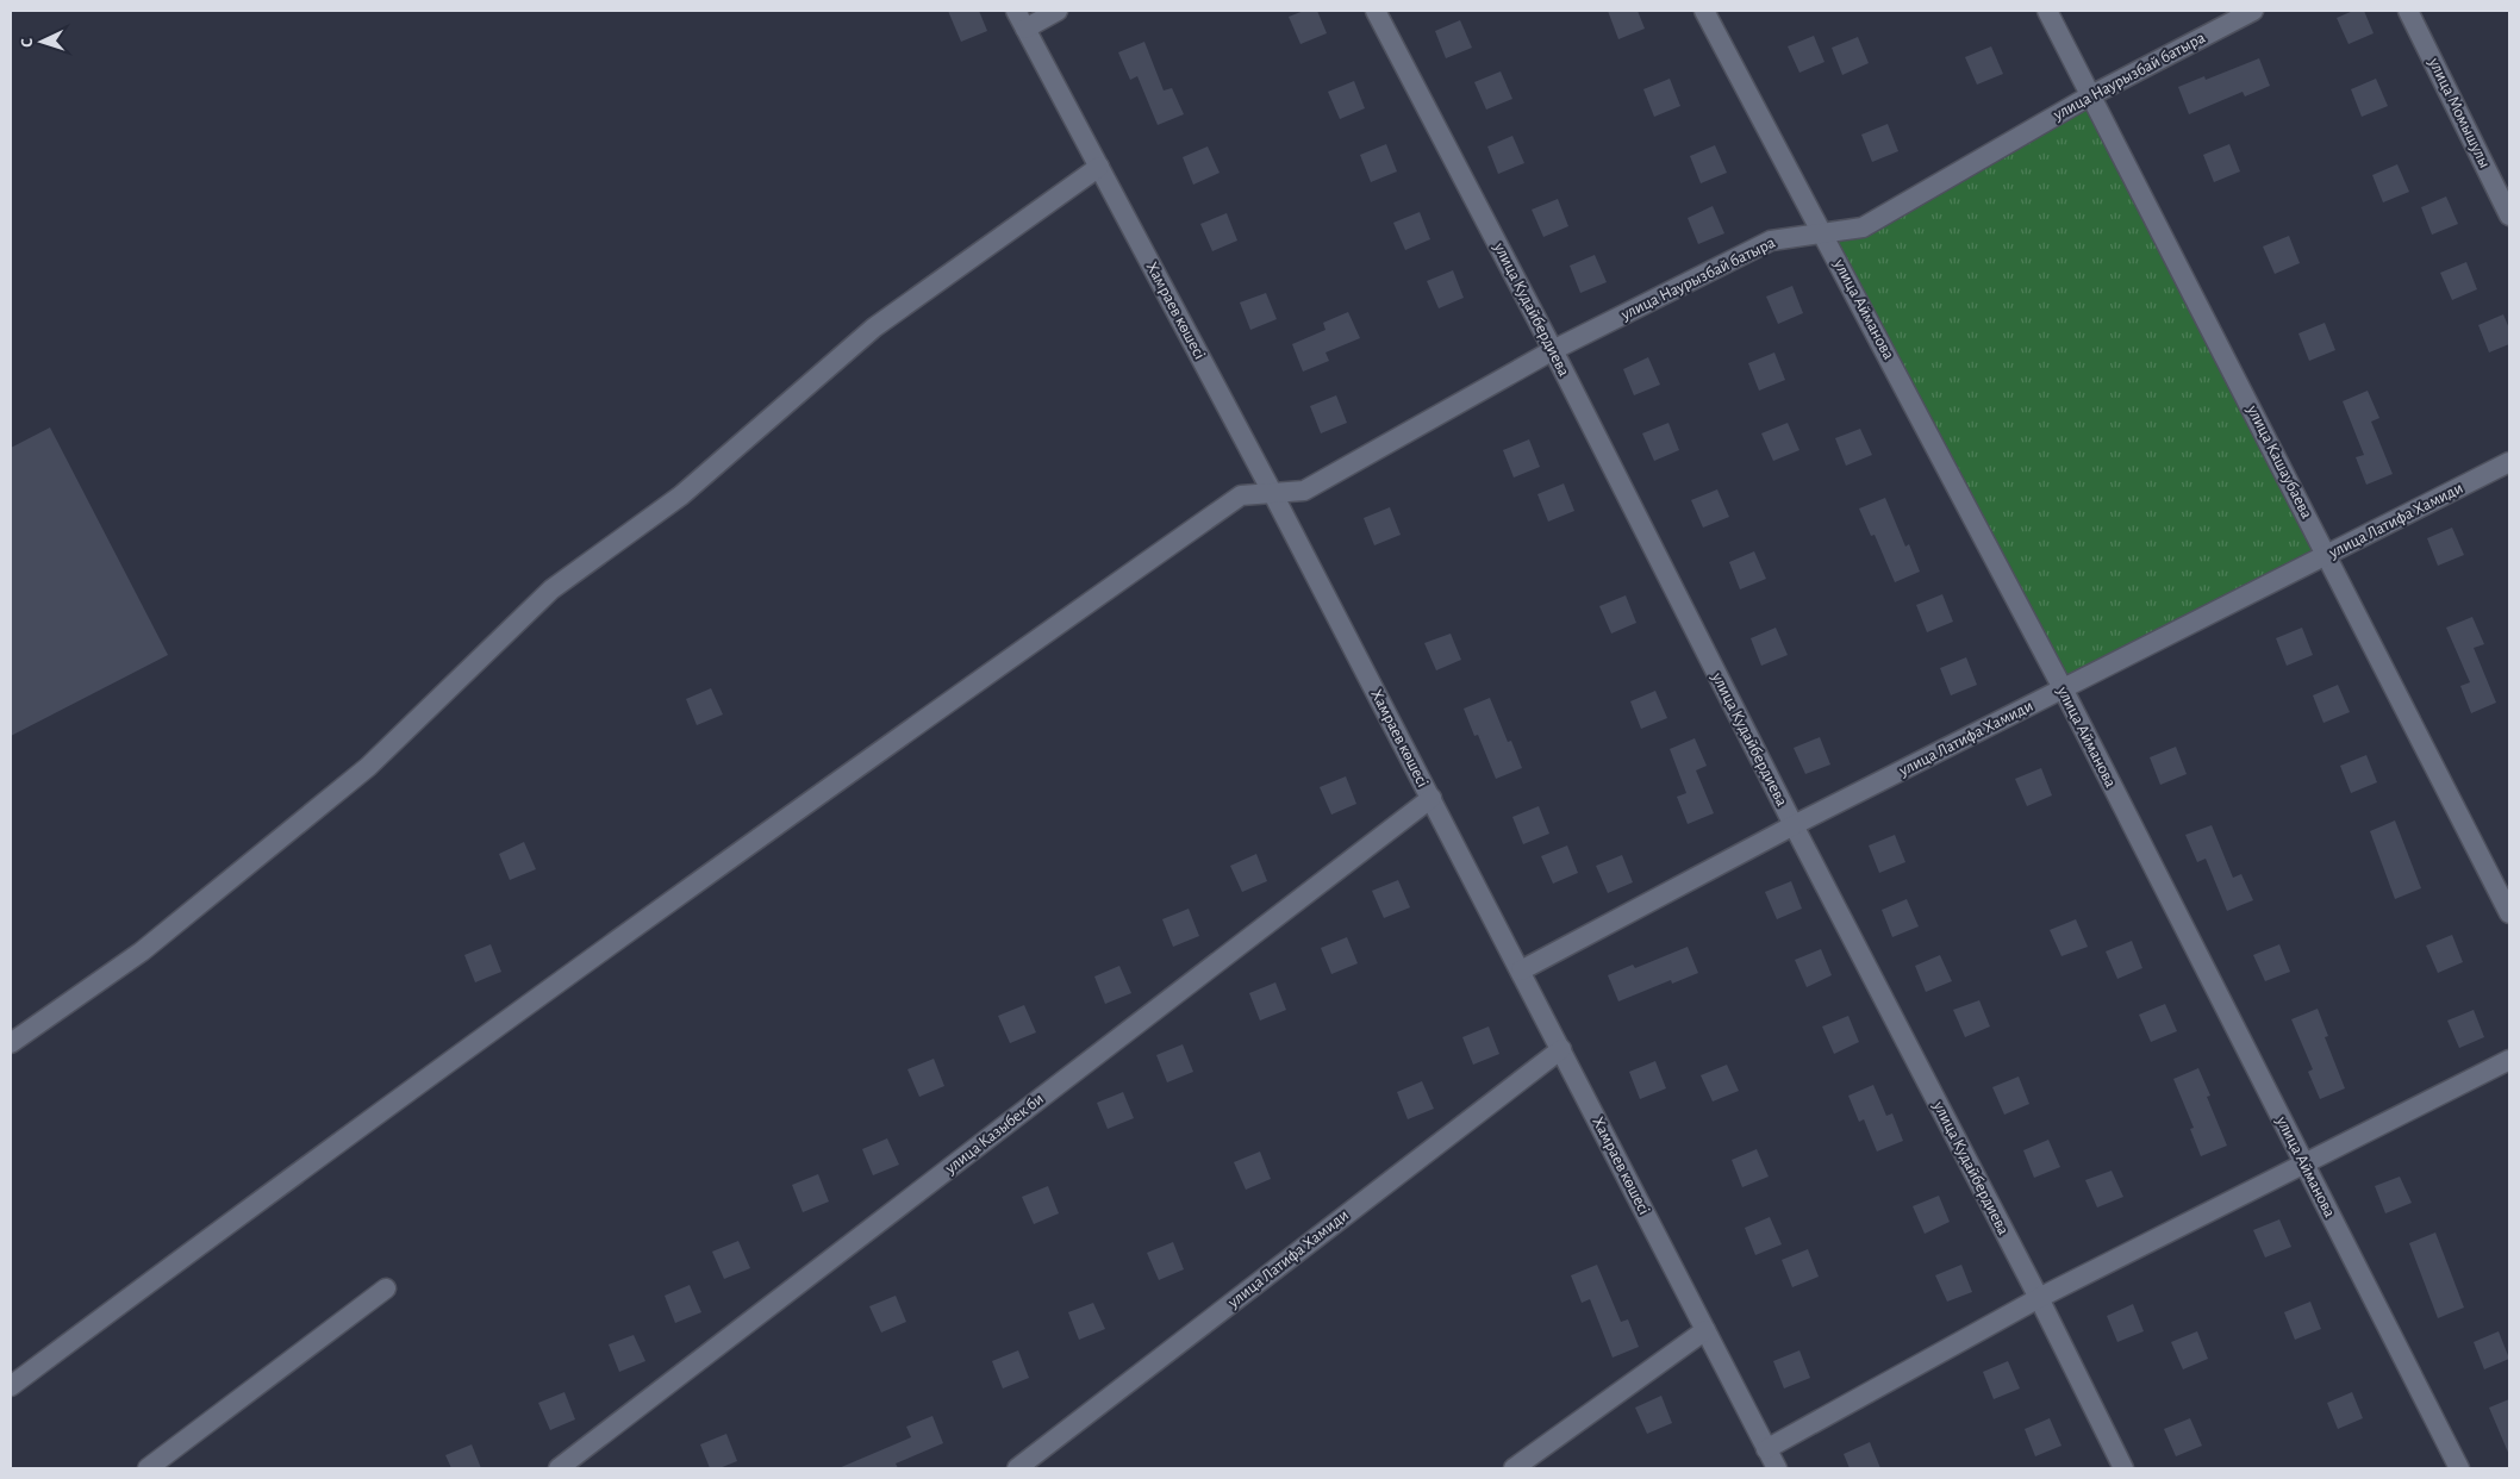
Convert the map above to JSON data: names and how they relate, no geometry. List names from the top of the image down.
{
  "streets": {
    "street": [
      "улица Наурызбай батыра",
      "улица Момышулы",
      "улица Кудайбердиева",
      "улица Айманова",
      "Хамраев көшесі",
      "улица Кашаубаева",
      "улица Латифа Хамиди",
      "улица Казыбек би"
    ]
  },
  "crossings": [
    ["улица Наурызбай батыра", "улица Кудайбердиева"],
    ["улица Наурызбай батыра", "улица Айманова"],
    ["улица Наурызбай батыра", "Хамраев көшесі"],
    ["улица Наурызбай батыра", "улица Кашаубаева"],
    ["улица Кудайбердиева", "улица Латифа Хамиди"],
    ["улица Айманова", "улица Латифа Хамиди"],
    ["Хамраев көшесі", "улица Латифа Хамиди"],
    ["Хамраев көшесі", "улица Казыбек би"],
    ["улица Кашаубаева", "улица Латифа Хамиди"]
  ],
  "north": "left"
}
